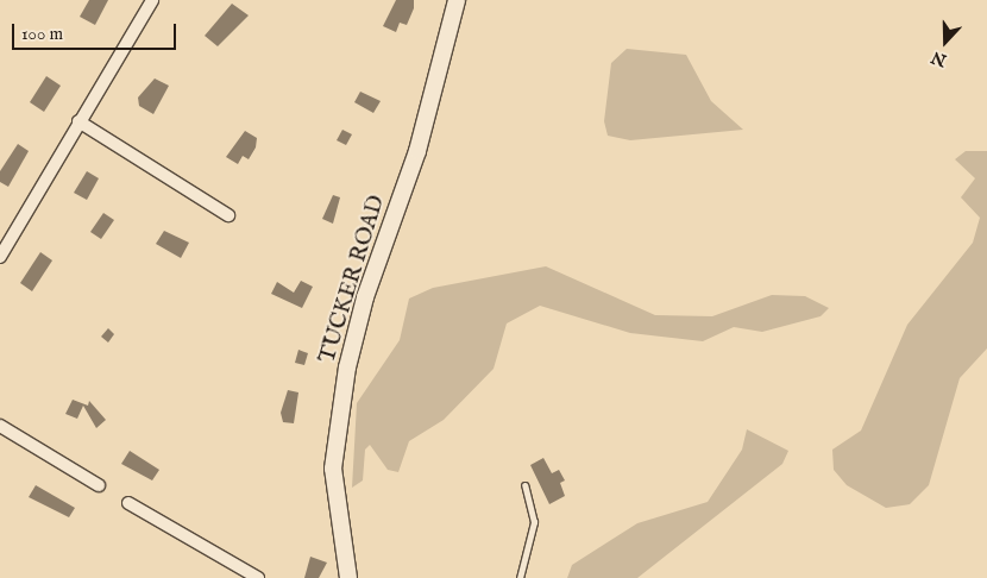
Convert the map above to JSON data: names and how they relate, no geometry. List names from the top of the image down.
{
  "streets": {
    "main road": ["TUCKER ROAD"]
  },
  "scale_bar": "100 m",
  "north": "bottom"
}
